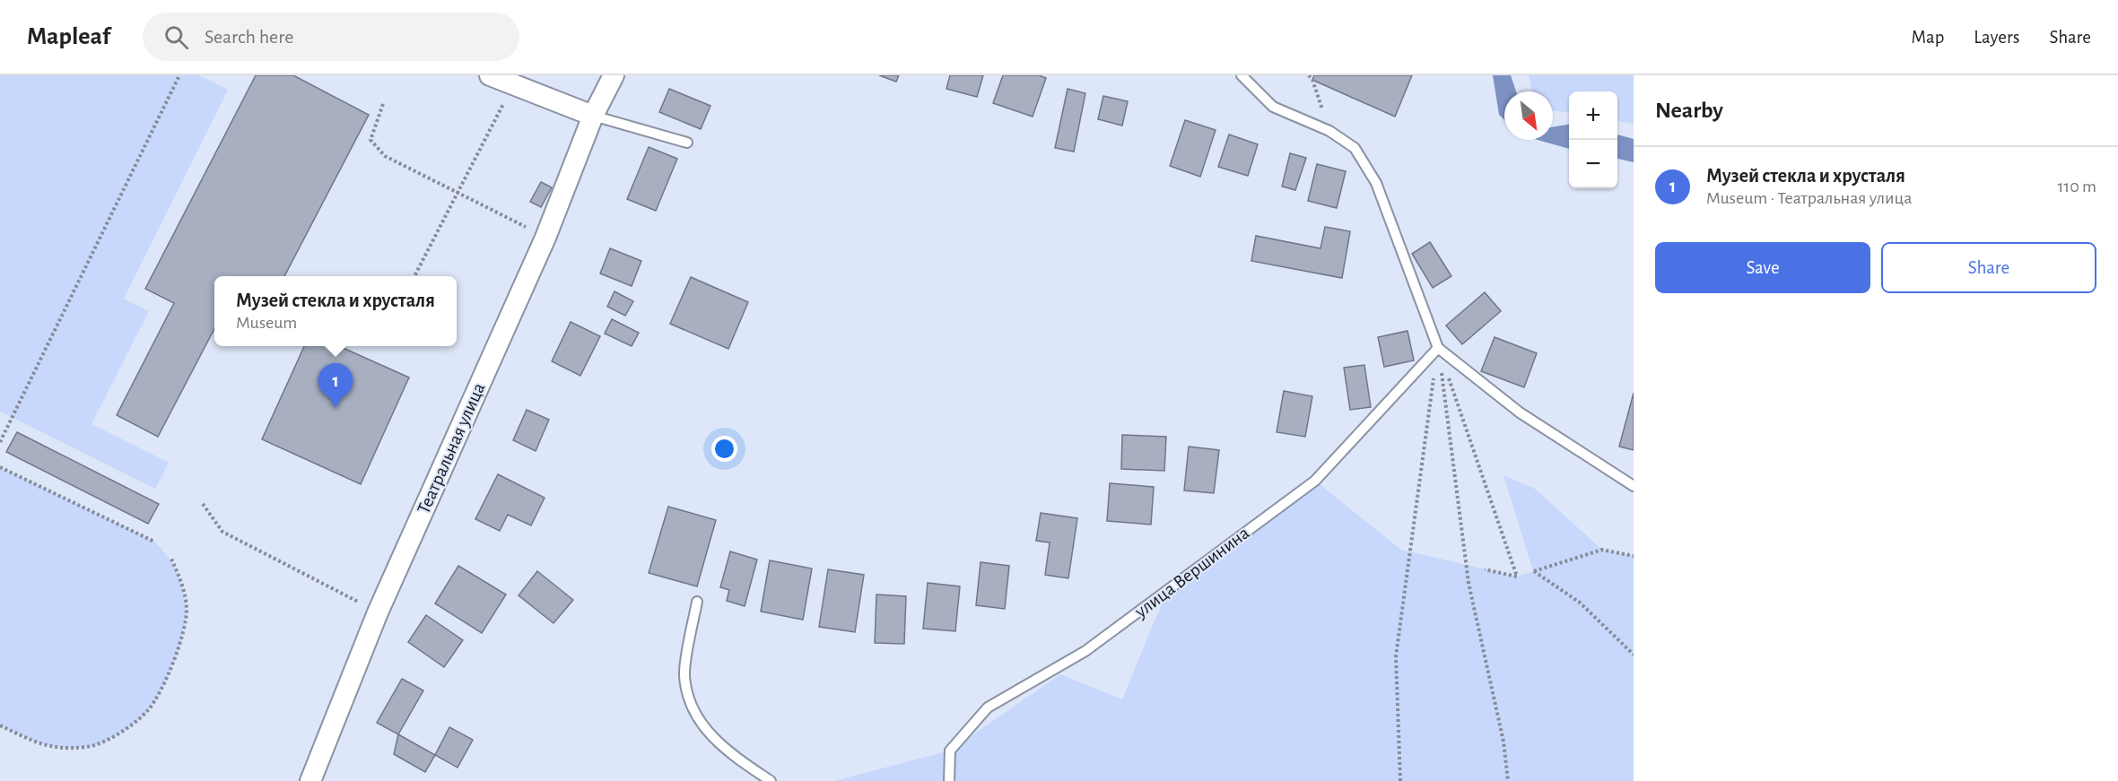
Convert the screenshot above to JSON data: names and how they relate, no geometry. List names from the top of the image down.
{
  "streets": {
    "street": ["Театральная улица"],
    "lane": ["улица Вершинина"]
  },
  "north": "bottom right",
  "page": {
    "header": "Mapleaf",
    "search": "Search here",
    "nav": ["Map", "Layers", "Share"],
    "heading": "Nearby",
    "map_buttons": ["+", "−"],
    "list": [
      {
        "mark": "1",
        "name": "Музей стекла и хрусталя",
        "note": "Museum · Театральная улица",
        "value": "110 m"
      }
    ],
    "buttons": ["Save", "Share"],
    "popup": ["Музей стекла и хрусталя", "Museum"],
    "pins": "1"
  }
}
